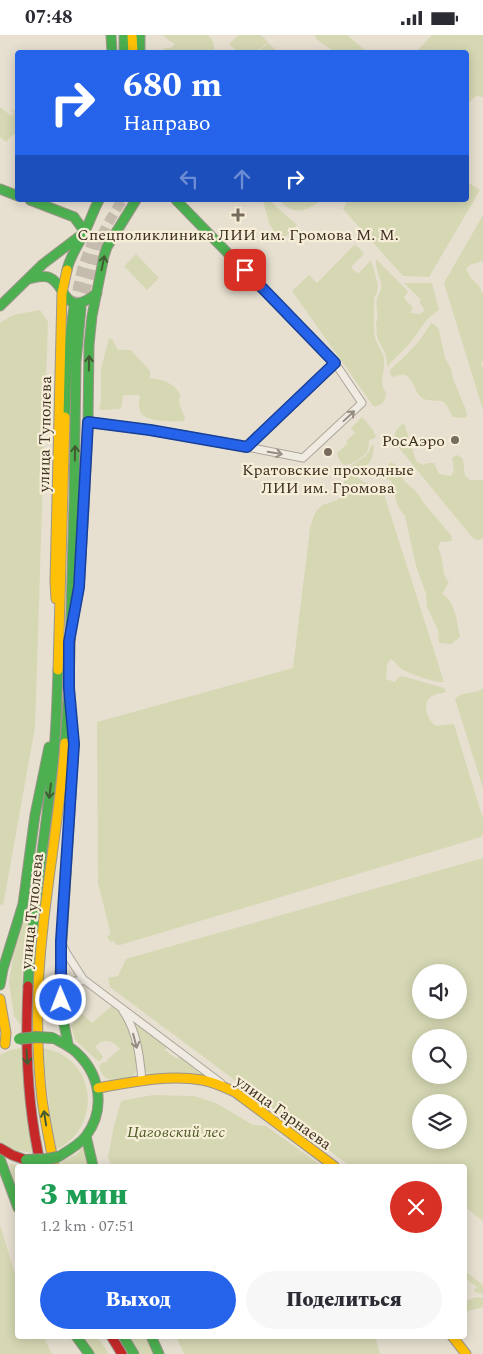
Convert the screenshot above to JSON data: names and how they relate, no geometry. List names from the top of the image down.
{
  "streets": {
    "main road": ["улица Туполева", "улица Гарнаева"]
  },
  "parks": ["Цаговский лес"],
  "places": {
    "health": ["Спецполиклиника ЛИИ им. Громова М. М."],
    "other": ["РосАэро", "Кратовские проходные ЛИИ им. Громова"]
  },
  "page": {
    "status": "07:48",
    "turn": ["680 m", "Направо"],
    "heading": ["3 мин", "1.2 km · 07:51"],
    "buttons": ["Выход", "Поделиться"]
  }
}
